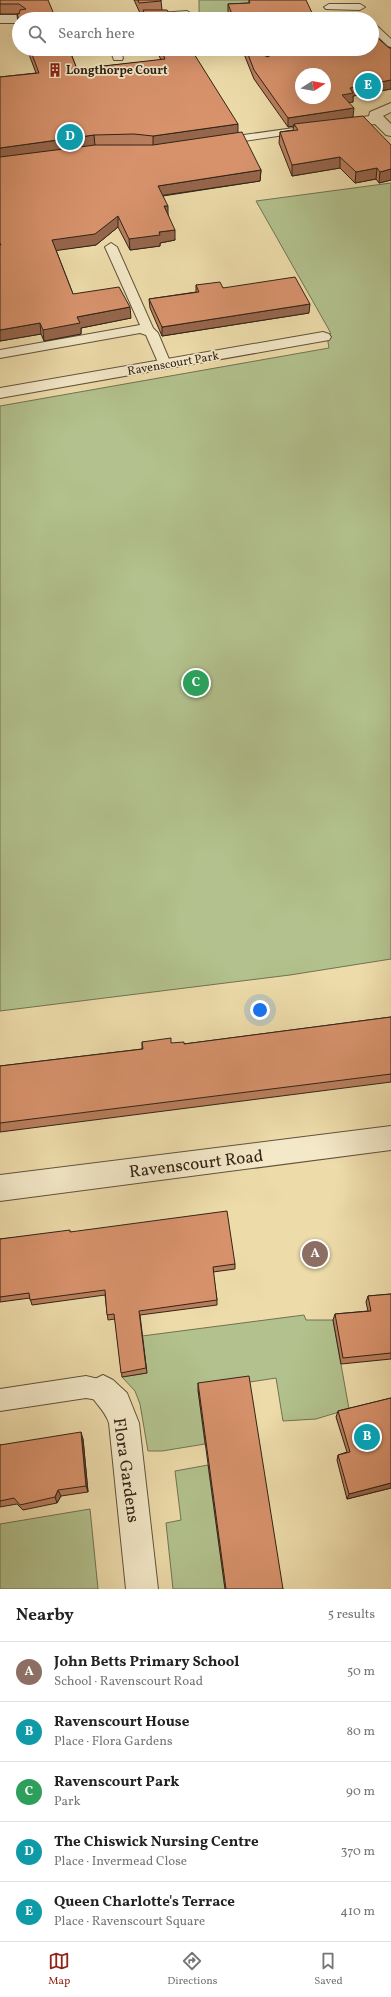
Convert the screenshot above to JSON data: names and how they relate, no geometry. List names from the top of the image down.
{
  "streets": {
    "street": ["Ravenscourt Park", "Ravenscourt Road", "Flora Gardens"]
  },
  "places": {
    "building": ["Longthorpe Court"]
  },
  "north": "right",
  "page": {
    "search": "Search here",
    "pins": [
      "E",
      "D",
      "C",
      "A",
      "B"
    ],
    "heading": ["Nearby", "5 results"],
    "list": [
      {
        "mark": "A",
        "name": "John Betts Primary School",
        "note": "School · Ravenscourt Road",
        "value": "50 m"
      },
      {
        "mark": "B",
        "name": "Ravenscourt House",
        "note": "Place · Flora Gardens",
        "value": "80 m"
      },
      {
        "mark": "C",
        "name": "Ravenscourt Park",
        "note": "Park",
        "value": "90 m"
      },
      {
        "mark": "D",
        "name": "The Chiswick Nursing Centre",
        "note": "Place · Invermead Close",
        "value": "370 m"
      },
      {
        "mark": "E",
        "name": "Queen Charlotte's Terrace",
        "note": "Place · Ravenscourt Square",
        "value": "410 m"
      }
    ],
    "nav": ["Map", "Directions", "Saved"]
  }
}
